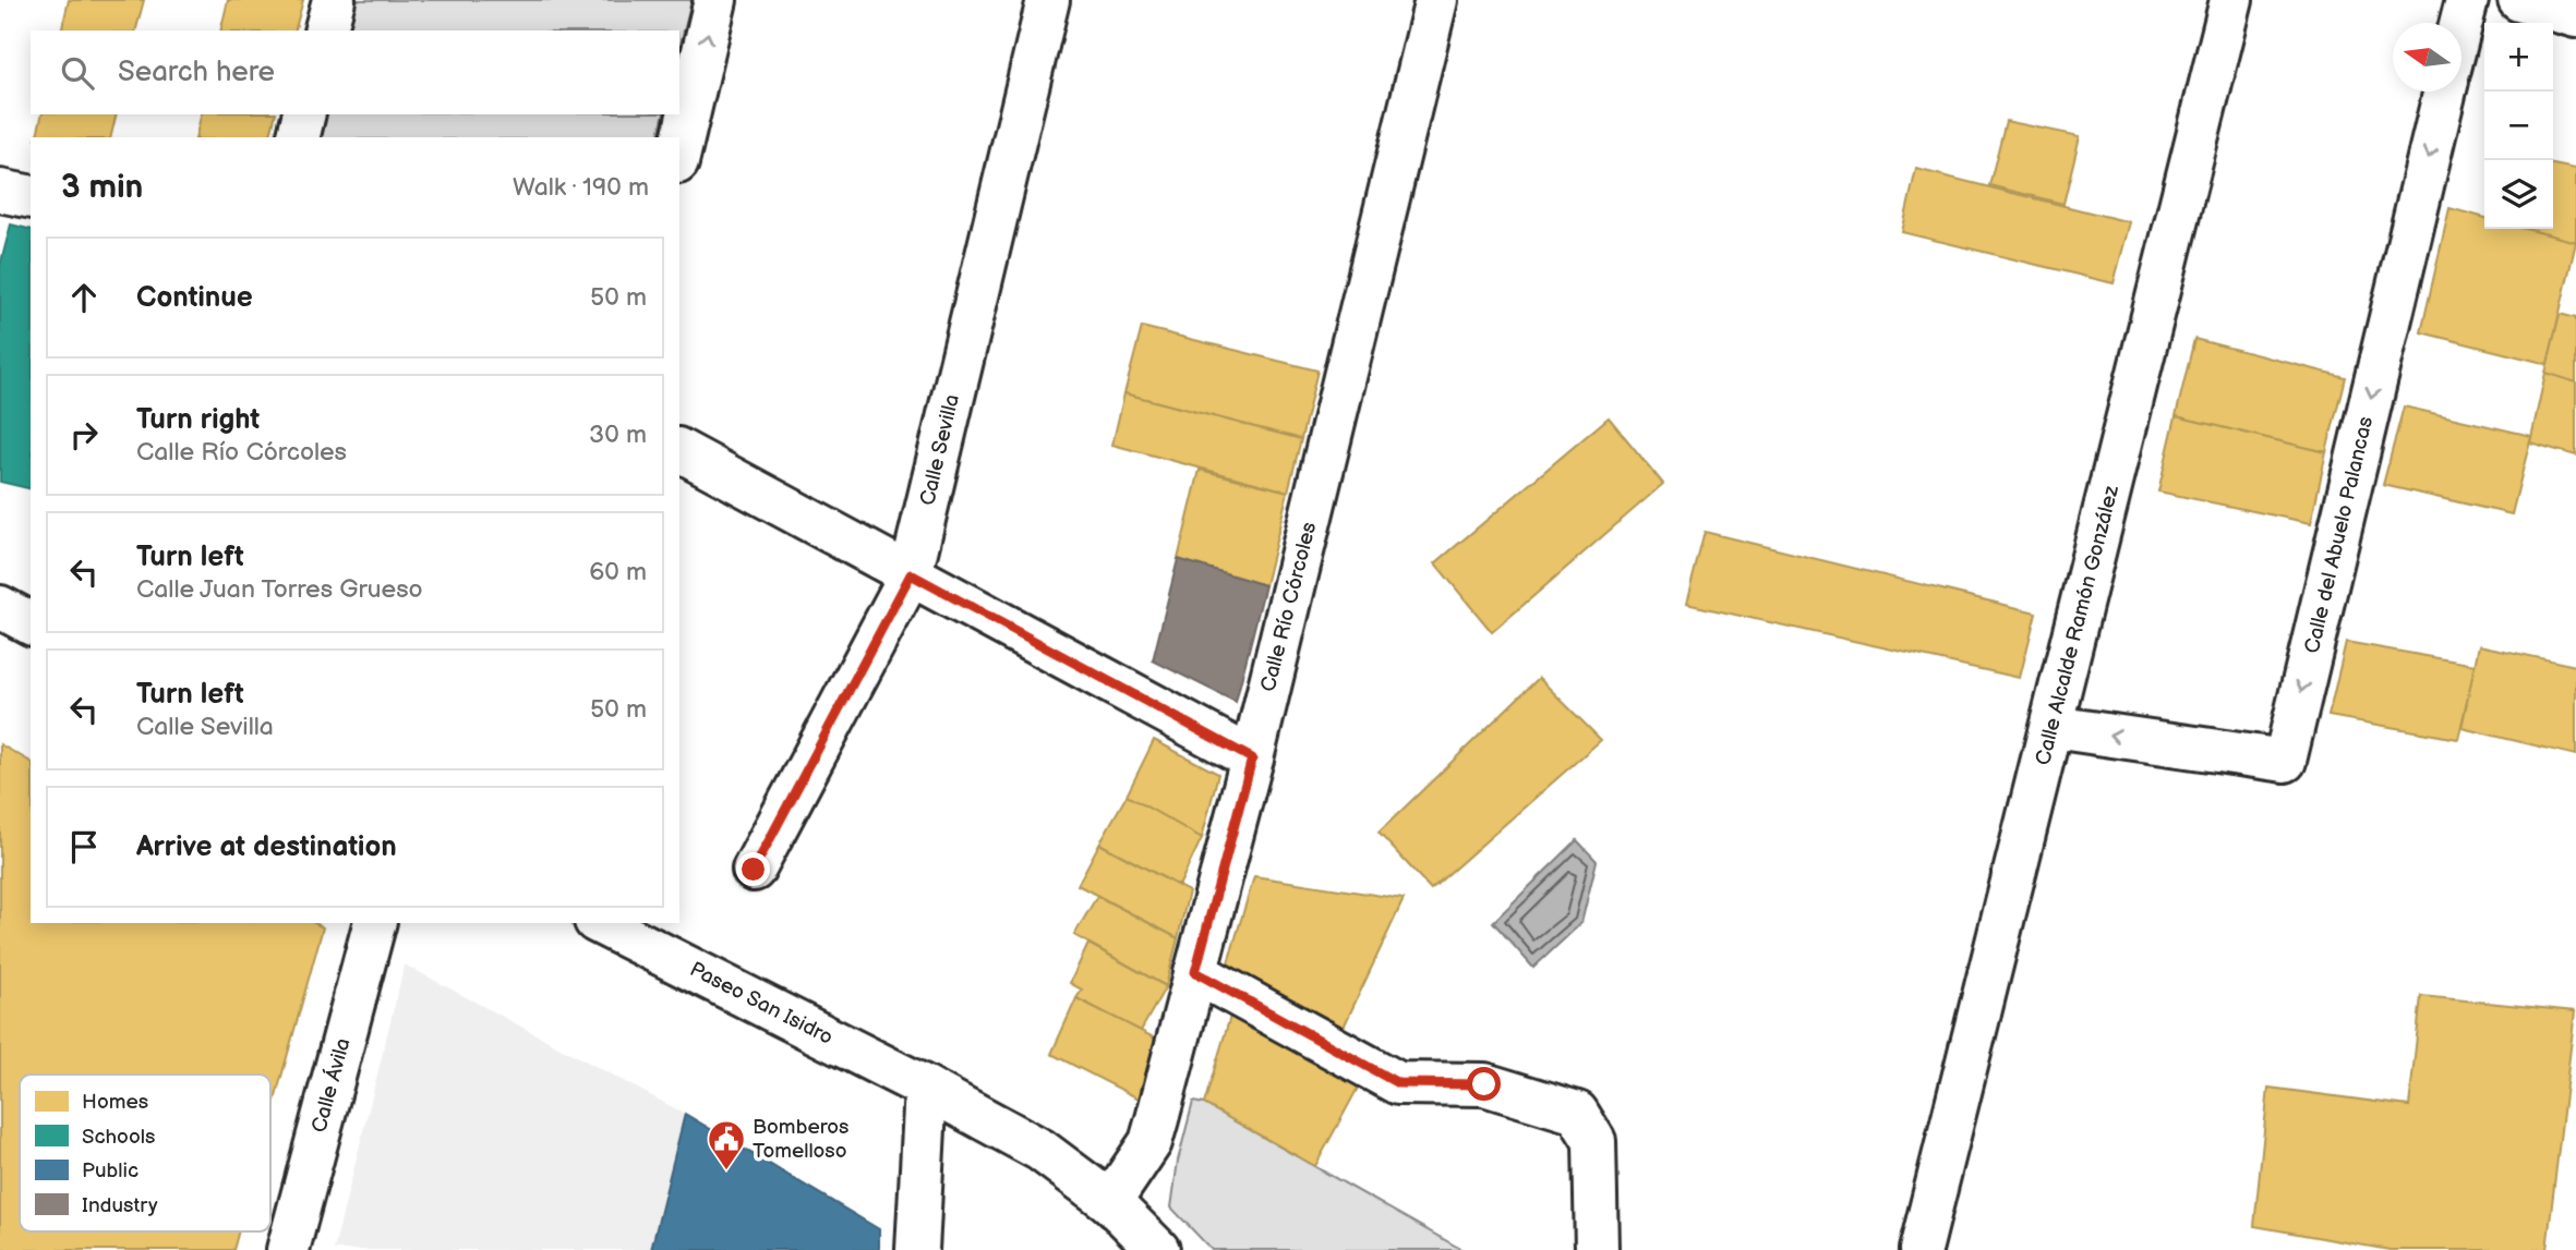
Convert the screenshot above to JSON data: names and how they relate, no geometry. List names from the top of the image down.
{
  "streets": {
    "street": [
      "Calle Sevilla",
      "Calle del Abuelo Palancas",
      "Calle Río Córcoles",
      "Calle Alcalde Ramón González",
      "Paseo San Isidro",
      "Calle Ávila"
    ]
  },
  "crossings": [
    ["Calle del Abuelo Palancas", "Calle Alcalde Ramón González"],
    ["Calle Río Córcoles", "Paseo San Isidro"]
  ],
  "one_way": ["Calle del Abuelo Palancas"],
  "places": {
    "public building": ["Bomberos Tomelloso"]
  },
  "legend": [
    "Homes",
    "Schools",
    "Public",
    "Industry"
  ],
  "north": "left",
  "page": {
    "map_buttons": ["+", "−"],
    "search": "Search here",
    "heading": ["3 min", "Walk · 190 m"],
    "list": [
      ["Continue", "50 m"],
      ["Turn right", "Calle Río Córcoles", "30 m"],
      ["Turn left", "Calle Juan Torres Grueso", "60 m"],
      ["Turn left", "Calle Sevilla", "50 m"],
      "Arrive at destination"
    ]
  }
}
